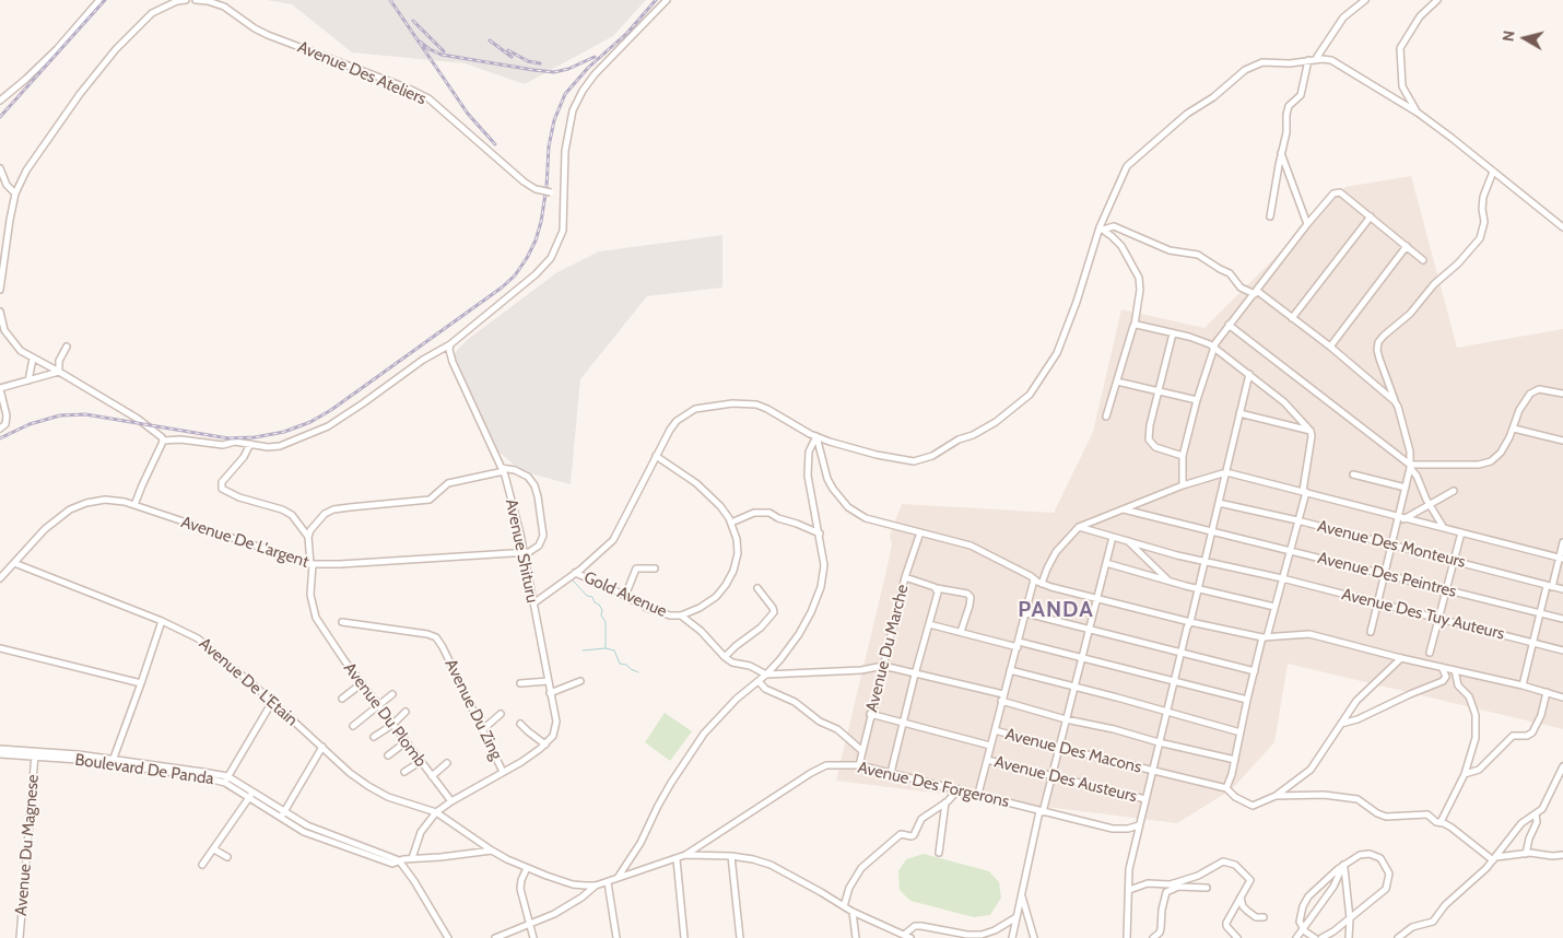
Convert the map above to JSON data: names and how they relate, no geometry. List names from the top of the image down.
{
  "streets": {
    "street": [
      "Avenue Des Ateliers",
      "Avenue De L'argent",
      "Avenue Des Monteurs",
      "Avenue Shituru",
      "Avenue Des Peintres",
      "Gold Avenue",
      "Avenue Des Tuy Auteurs",
      "Avenue Du Marche",
      "Avenue De L'Etain",
      "Avenue Du Zing",
      "Avenue Du Plomb",
      "Avenue Des Macons",
      "Boulevard De Panda",
      "Avenue Des Austeurs",
      "Avenue Des Forgerons",
      "Avenue Du Magnese"
    ]
  },
  "crossings": [
    ["Avenue De L'argent", "Avenue Shituru"],
    ["Avenue De L'argent", "Avenue De L'Etain"],
    ["Avenue De L'argent", "Avenue Du Plomb"],
    ["Avenue Shituru", "Avenue De L'Etain"],
    ["Avenue Shituru", "Avenue Du Zing"],
    ["Avenue Shituru", "Avenue Du Plomb"],
    ["Avenue Shituru", "Boulevard De Panda"],
    ["Avenue Du Marche", "Avenue Des Forgerons"],
    ["Avenue De L'Etain", "Boulevard De Panda"],
    ["Boulevard De Panda", "Avenue Du Magnese"]
  ],
  "districts": ["PANDA"],
  "north": "left"
}
